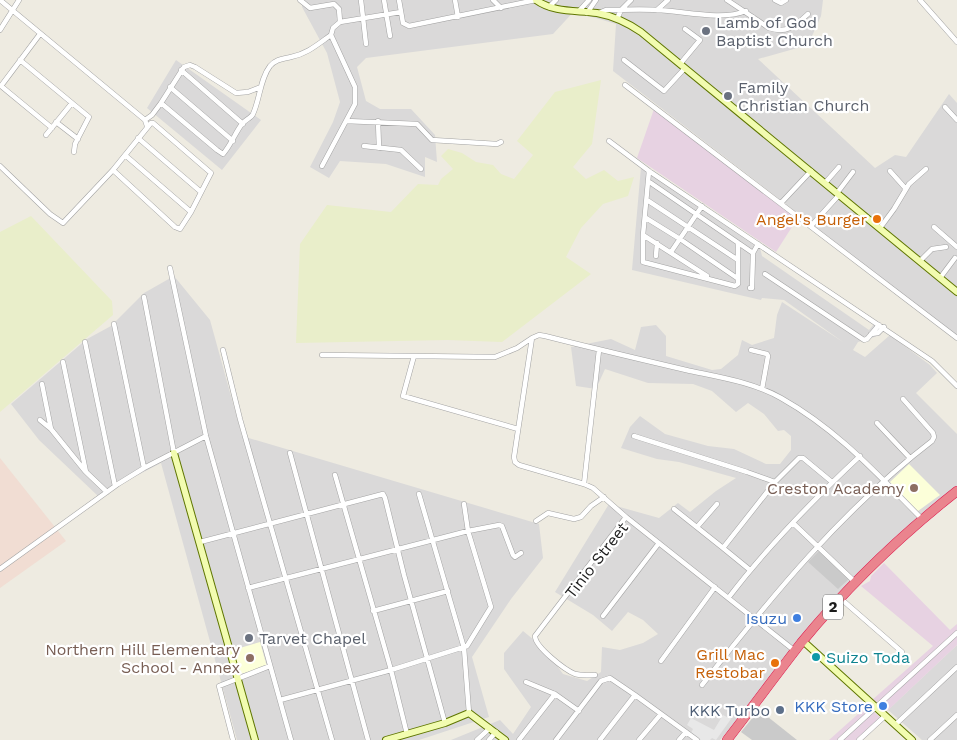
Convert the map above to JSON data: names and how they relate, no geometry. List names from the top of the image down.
{
  "streets": {
    "highway": ["2"],
    "street": ["Tinio Street"]
  },
  "crossings": [
    ["Tinio Street", "2"]
  ],
  "places": [
    "Lamb of God Baptist Church",
    "Family Christian Church",
    "Angel's Burger",
    "Creston Academy",
    "Isuzu",
    "Tarvet Chapel",
    "Suizo Toda",
    "Northern Hill Elementary School - Annex",
    "Grill Mac Restobar",
    "KKK Store",
    "KKK Turbo"
  ]
}
